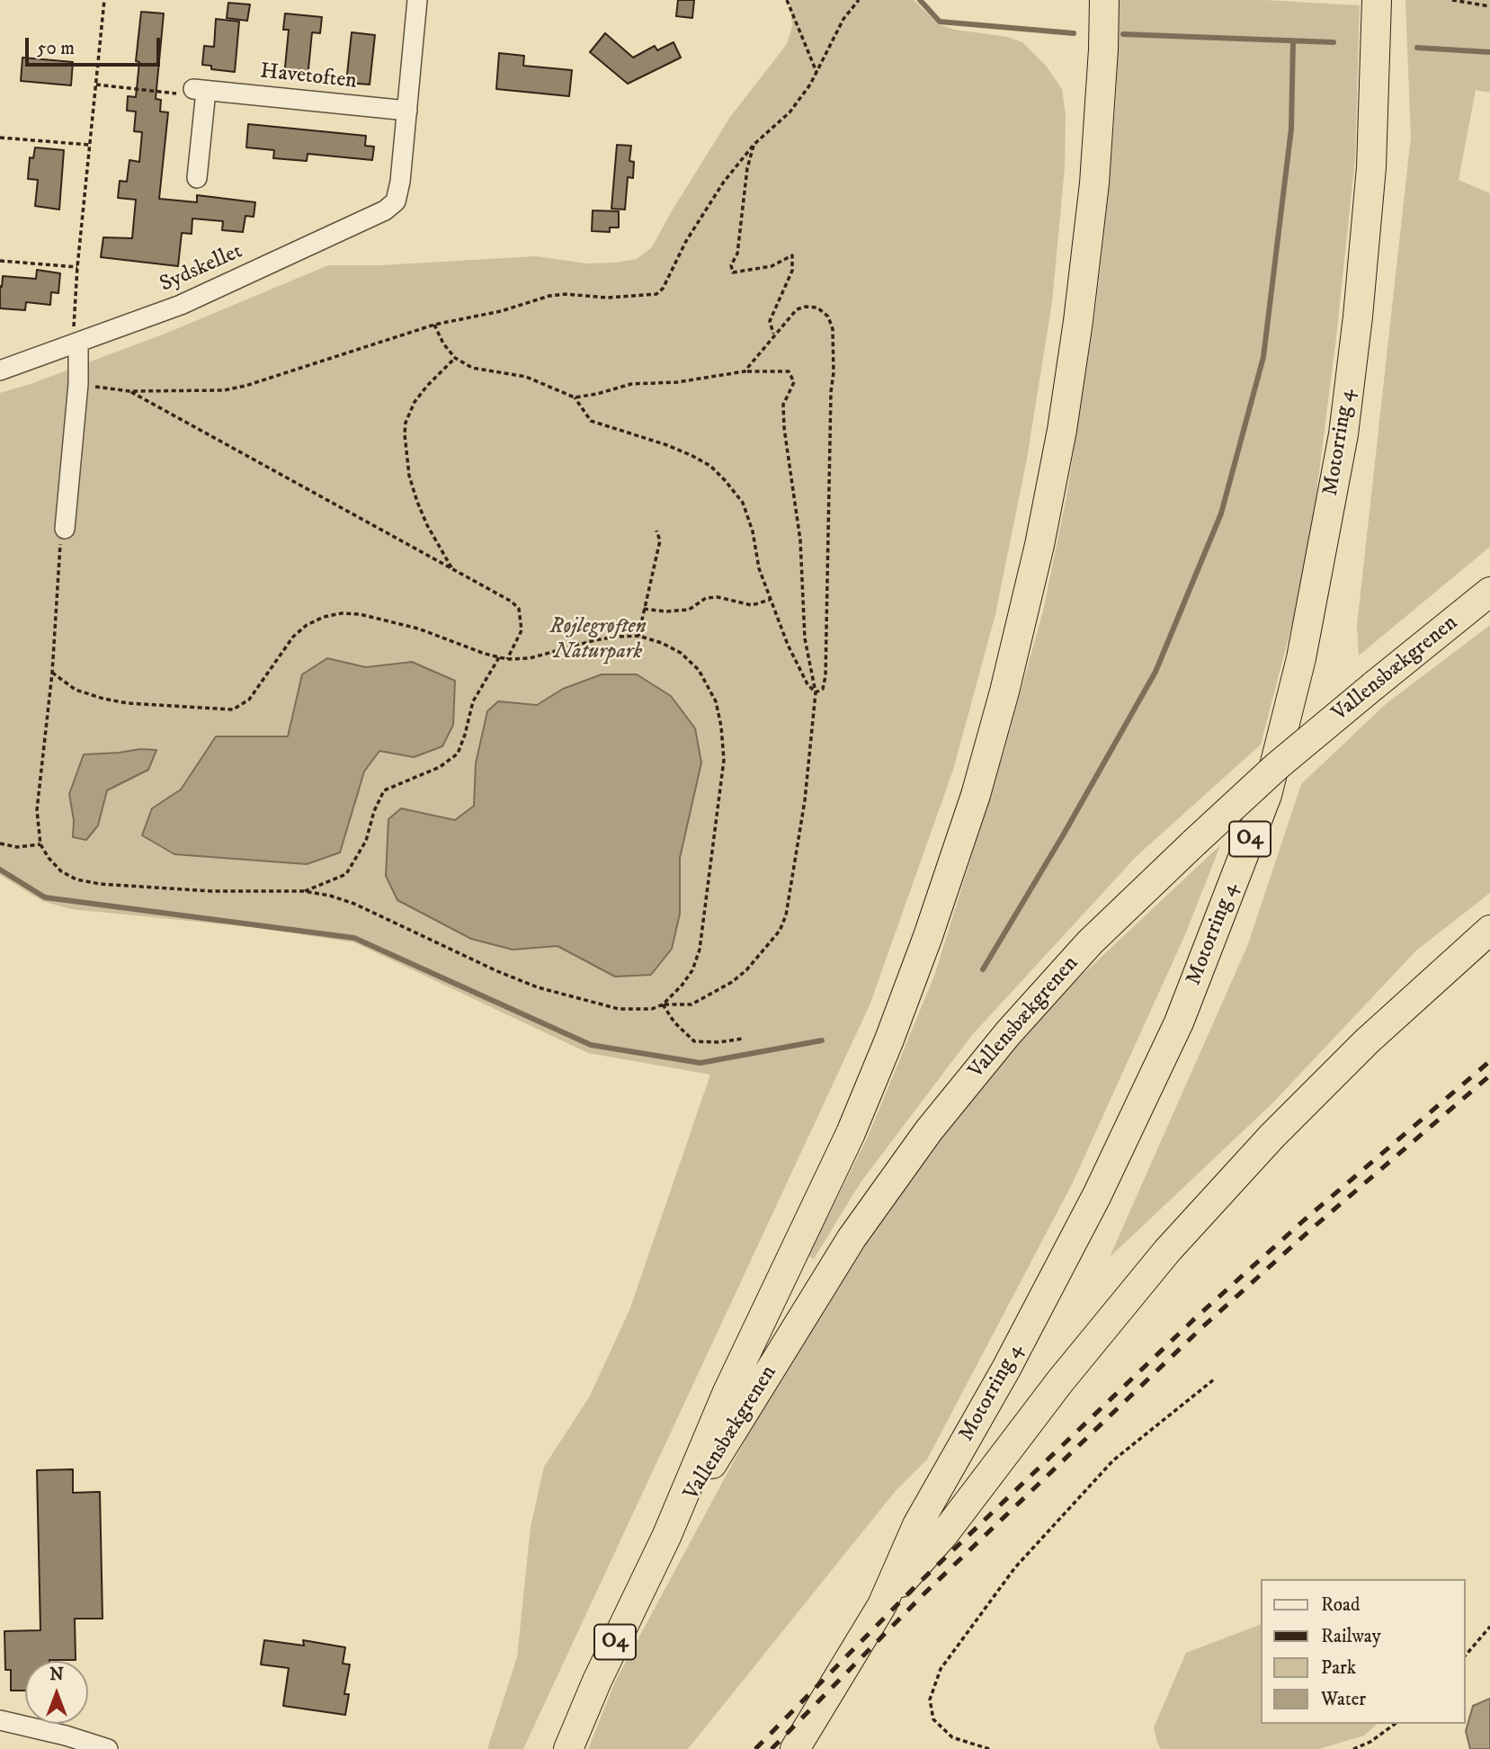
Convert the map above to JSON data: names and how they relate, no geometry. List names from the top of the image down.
{
  "streets": {
    "highway": ["Motorring 4", "Vallensbækgrenen", "O4"],
    "street": ["Havetoften", "Sydskellet"]
  },
  "crossings": [
    ["Havetoften", "Sydskellet"],
    ["Vallensbækgrenen", "O4"]
  ],
  "parks": ["Røjlegrøften Naturpark"],
  "legend": [
    "Road",
    "Railway",
    "Park",
    "Water"
  ],
  "scale_bar": "50 m",
  "north": "top"
}
